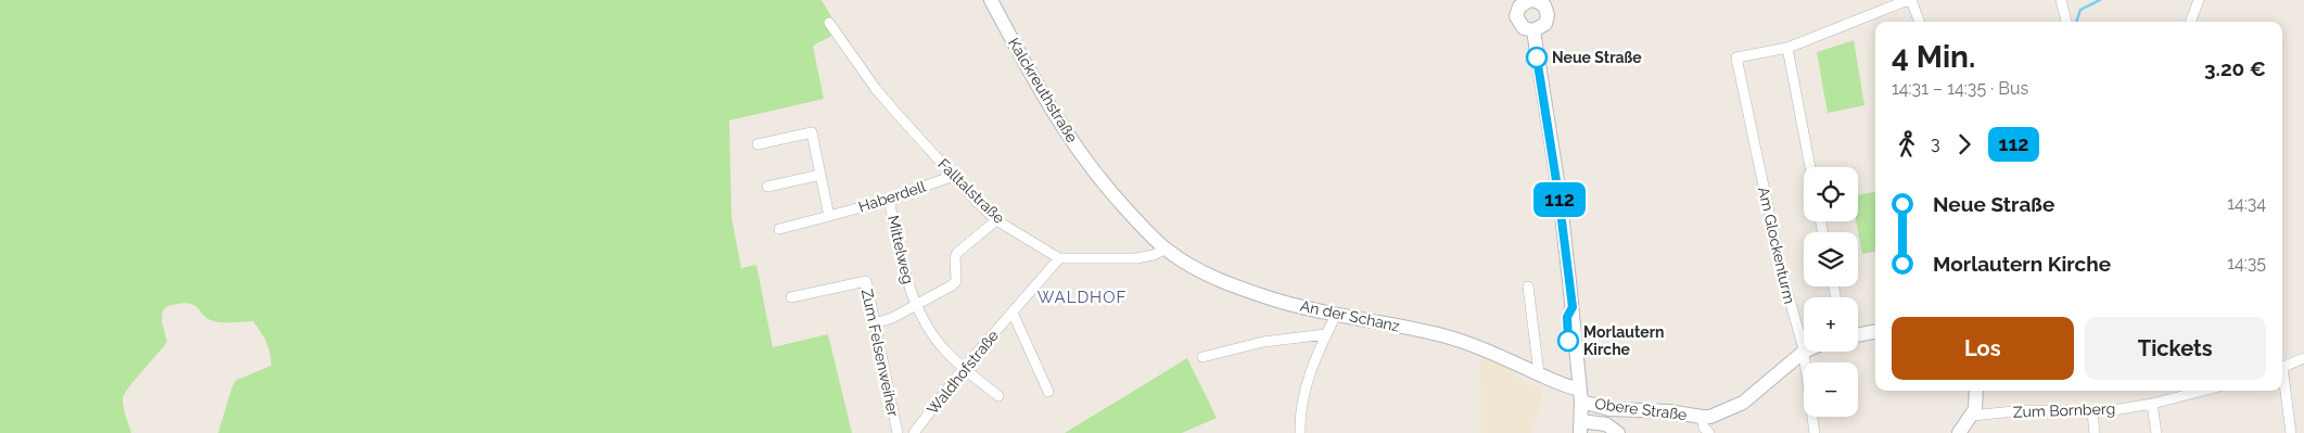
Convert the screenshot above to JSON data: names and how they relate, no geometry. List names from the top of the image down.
{
  "streets": {
    "street": [
      "Kalckreuthstraße",
      "Falltalstraße",
      "Haberdell",
      "Am Glockenturm",
      "Mittelweg",
      "An der Schanz",
      "Zum Felsenweiher",
      "Waldhofstraße",
      "Obere Straße",
      "Zum Bornberg"
    ]
  },
  "crossings": [
    ["Kalckreuthstraße", "An der Schanz"],
    ["Falltalstraße", "Haberdell"],
    ["Falltalstraße", "Waldhofstraße"],
    ["Haberdell", "Mittelweg"],
    ["Am Glockenturm", "Obere Straße"],
    ["Mittelweg", "Waldhofstraße"],
    ["An der Schanz", "Obere Straße"]
  ],
  "districts": ["WALDHOF"],
  "places": ["Neue Straße", "Morlautern Kirche"],
  "lines": ["bus line 112"],
  "page": {
    "on_map": "112",
    "heading": ["4 Min.", "14:31 – 14:35 · Bus", "3.20 €"],
    "legs": ["3", "112"],
    "map_buttons": ["+", "−"],
    "list": [
      {
        "name": "Neue Straße",
        "value": "14:34"
      },
      {
        "name": "Morlautern Kirche",
        "value": "14:35"
      }
    ],
    "buttons": ["Los", "Tickets"]
  }
}
